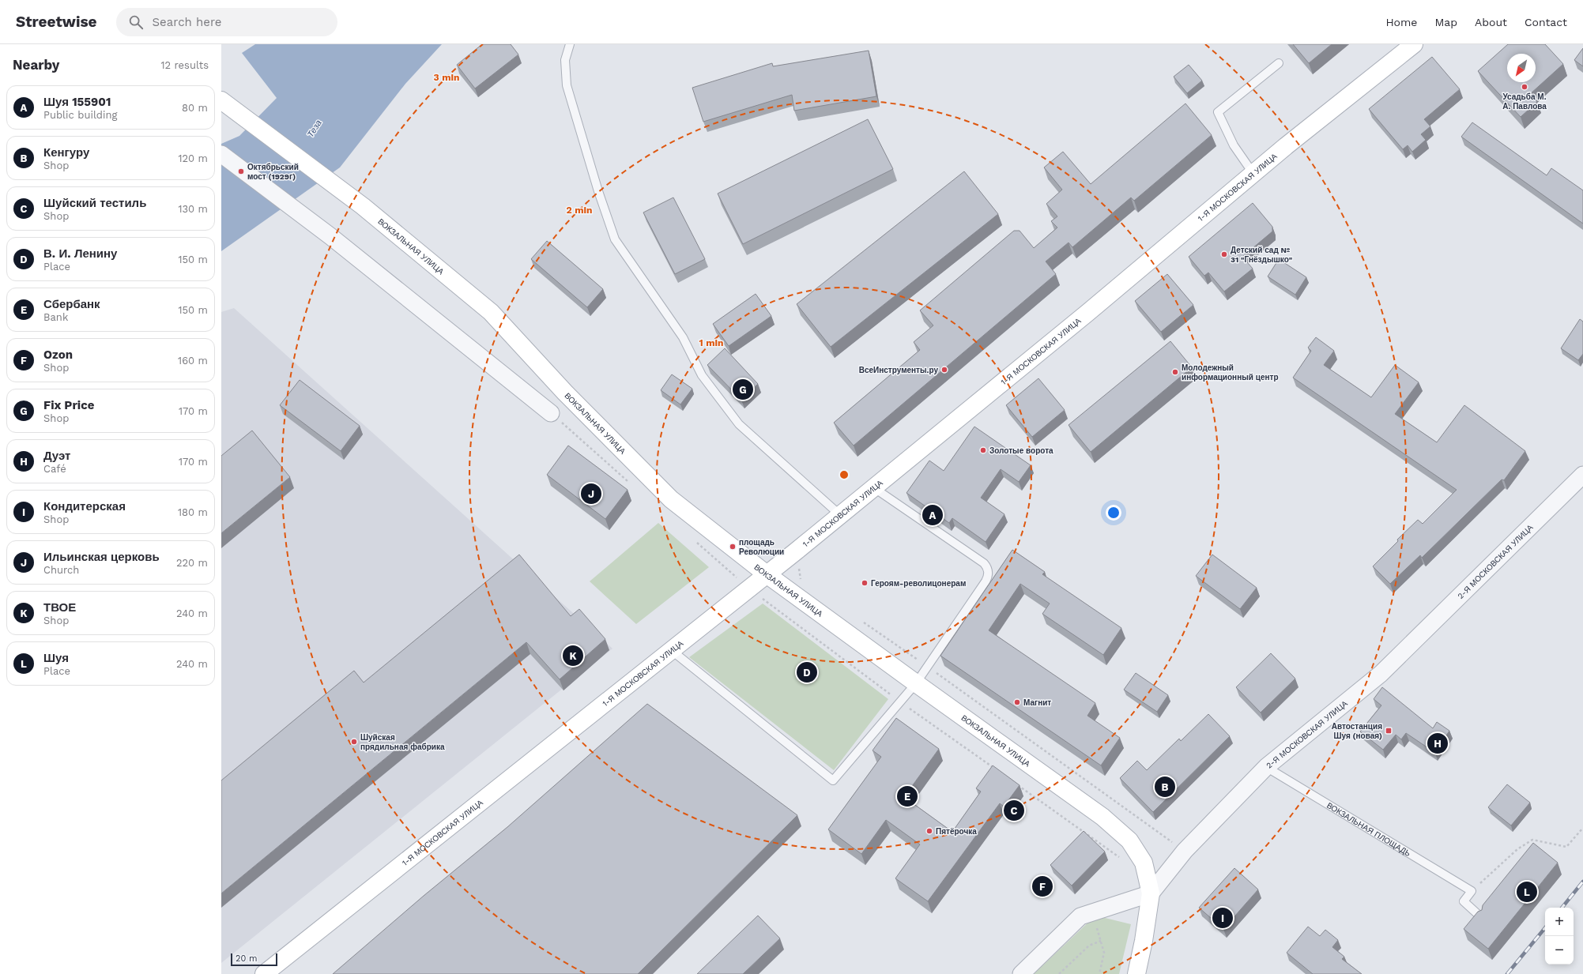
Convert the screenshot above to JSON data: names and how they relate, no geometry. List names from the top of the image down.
{
  "streets": {
    "main road": ["1-Я МОСКОВСКАЯ УЛИЦА", "ВОКЗАЛЬНАЯ УЛИЦА"],
    "street": ["2-Я МОСКОВСКАЯ УЛИЦА"],
    "lane": ["ВОКЗАЛЬНАЯ ПЛОЩАДЬ"]
  },
  "crossings": [
    ["1-Я МОСКОВСКАЯ УЛИЦА", "ВОКЗАЛЬНАЯ УЛИЦА"],
    ["ВОКЗАЛЬНАЯ УЛИЦА", "2-Я МОСКОВСКАЯ УЛИЦА"],
    ["2-Я МОСКОВСКАЯ УЛИЦА", "ВОКЗАЛЬНАЯ ПЛОЩАДЬ"]
  ],
  "water": ["Теза"],
  "places": {
    "other": [
      "Усадьба М. А. Павлова",
      "Октябрьский мост (1929г)",
      "Детский сад № 31 \"Гнёздышко\"",
      "ВсеИнструменты.ру",
      "Молодежный информационный центр",
      "Золотые ворота",
      "площадь Революции",
      "Героям-револицонерам",
      "Магнит",
      "Шуйская прядильная фабрика",
      "Пятёрочка"
    ],
    "transit": ["Автостанция Шуя (новая)"]
  },
  "scale_bar": "20 m",
  "north": "bottom left",
  "page": {
    "header": "Streetwise",
    "search": "Search here",
    "nav": [
      "Home",
      "Map",
      "About",
      "Contact"
    ],
    "heading": ["Nearby", "12 results"],
    "list": [
      {
        "mark": "A",
        "name": "Шуя 155901",
        "note": "Public building",
        "value": "80 m"
      },
      {
        "mark": "B",
        "name": "Кенгуру",
        "note": "Shop",
        "value": "120 m"
      },
      {
        "mark": "C",
        "name": "Шуйский тестиль",
        "note": "Shop",
        "value": "130 m"
      },
      {
        "mark": "D",
        "name": "В. И. Ленину",
        "note": "Place",
        "value": "150 m"
      },
      {
        "mark": "E",
        "name": "Сбербанк",
        "note": "Bank",
        "value": "150 m"
      },
      {
        "mark": "F",
        "name": "Ozon",
        "note": "Shop",
        "value": "160 m"
      },
      {
        "mark": "G",
        "name": "Fix Price",
        "note": "Shop",
        "value": "170 m"
      },
      {
        "mark": "H",
        "name": "Дуэт",
        "note": "Café",
        "value": "170 m"
      },
      {
        "mark": "I",
        "name": "Кондитерская",
        "note": "Shop",
        "value": "180 m"
      },
      {
        "mark": "J",
        "name": "Ильинская церковь",
        "note": "Church",
        "value": "220 m"
      },
      {
        "mark": "K",
        "name": "ТВОЕ",
        "note": "Shop",
        "value": "240 m"
      },
      {
        "mark": "L",
        "name": "Шуя",
        "note": "Place",
        "value": "240 m"
      }
    ],
    "pins": [
      "G",
      "J",
      "A",
      "K",
      "D",
      "H",
      "B",
      "E",
      "C",
      "F",
      "L",
      "I"
    ],
    "map_buttons": ["+", "−"],
    "scale": "20 m"
  },
  "rings": ["3 min", "2 min", "1 min"]
}
